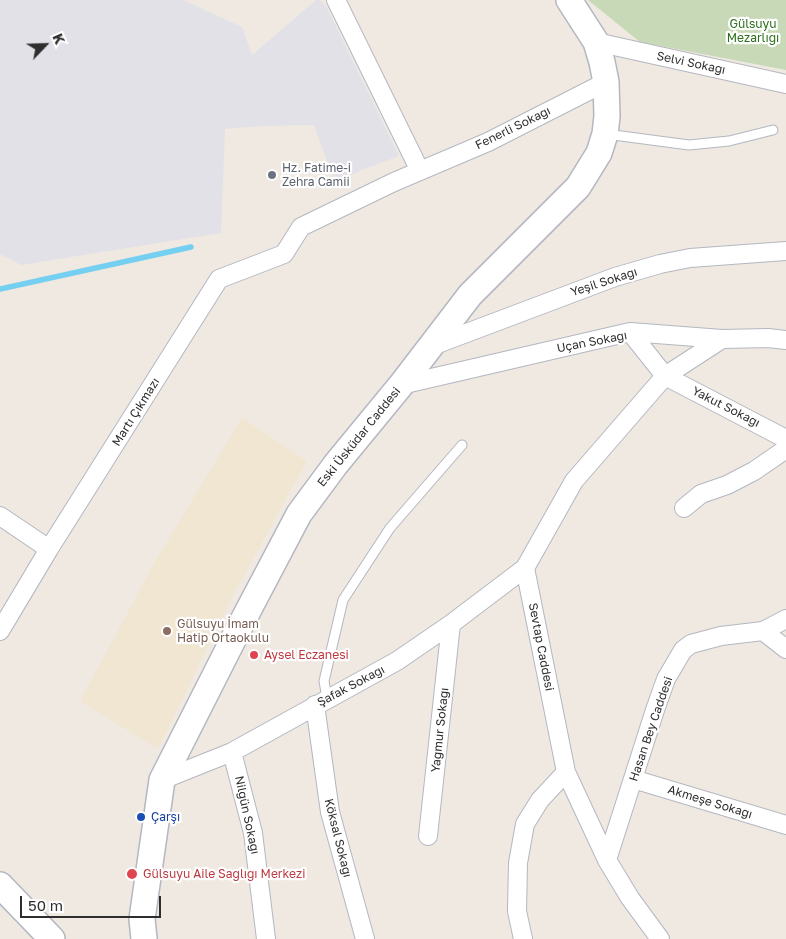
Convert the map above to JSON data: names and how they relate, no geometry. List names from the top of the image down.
{
  "streets": {
    "main road": ["Eski Üsküdar Caddesi"],
    "street": [
      "Selvi Sokağı",
      "Fenerli Sokağı",
      "Yeşil Sokağı",
      "Uçan Sokağı",
      "Yakut Sokağı",
      "Martı Çıkmazı",
      "Sevtap Caddesi",
      "Şafak Sokağı",
      "Hasan Bey Caddesi",
      "Yağmur Sokağı",
      "Akmeşe Sokağı",
      "Nilgün Sokağı",
      "Köksal Sokağı"
    ]
  },
  "crossings": [
    ["Selvi Sokağı", "Eski Üsküdar Caddesi"],
    ["Fenerli Sokağı", "Martı Çıkmazı"],
    ["Fenerli Sokağı", "Eski Üsküdar Caddesi"],
    ["Yeşil Sokağı", "Eski Üsküdar Caddesi"],
    ["Uçan Sokağı", "Yakut Sokağı"],
    ["Uçan Sokağı", "Eski Üsküdar Caddesi"],
    ["Eski Üsküdar Caddesi", "Şafak Sokağı"],
    ["Sevtap Caddesi", "Şafak Sokağı"],
    ["Sevtap Caddesi", "Hasan Bey Caddesi"],
    ["Şafak Sokağı", "Yağmur Sokağı"],
    ["Şafak Sokağı", "Nilgün Sokağı"],
    ["Şafak Sokağı", "Köksal Sokağı"],
    ["Hasan Bey Caddesi", "Akmeşe Sokağı"]
  ],
  "parks": ["Gülsuyu Mezarlığı"],
  "places": [
    "Hz. Fatime-i Zehra Camii",
    "Gülsuyu İmam Hatip Ortaokulu",
    "Aysel Eczanesi",
    "Çarşı",
    "Gülsuyu Aile Sağlığı Merkezi"
  ],
  "scale_bar": "50 m",
  "north": "top right"
}
